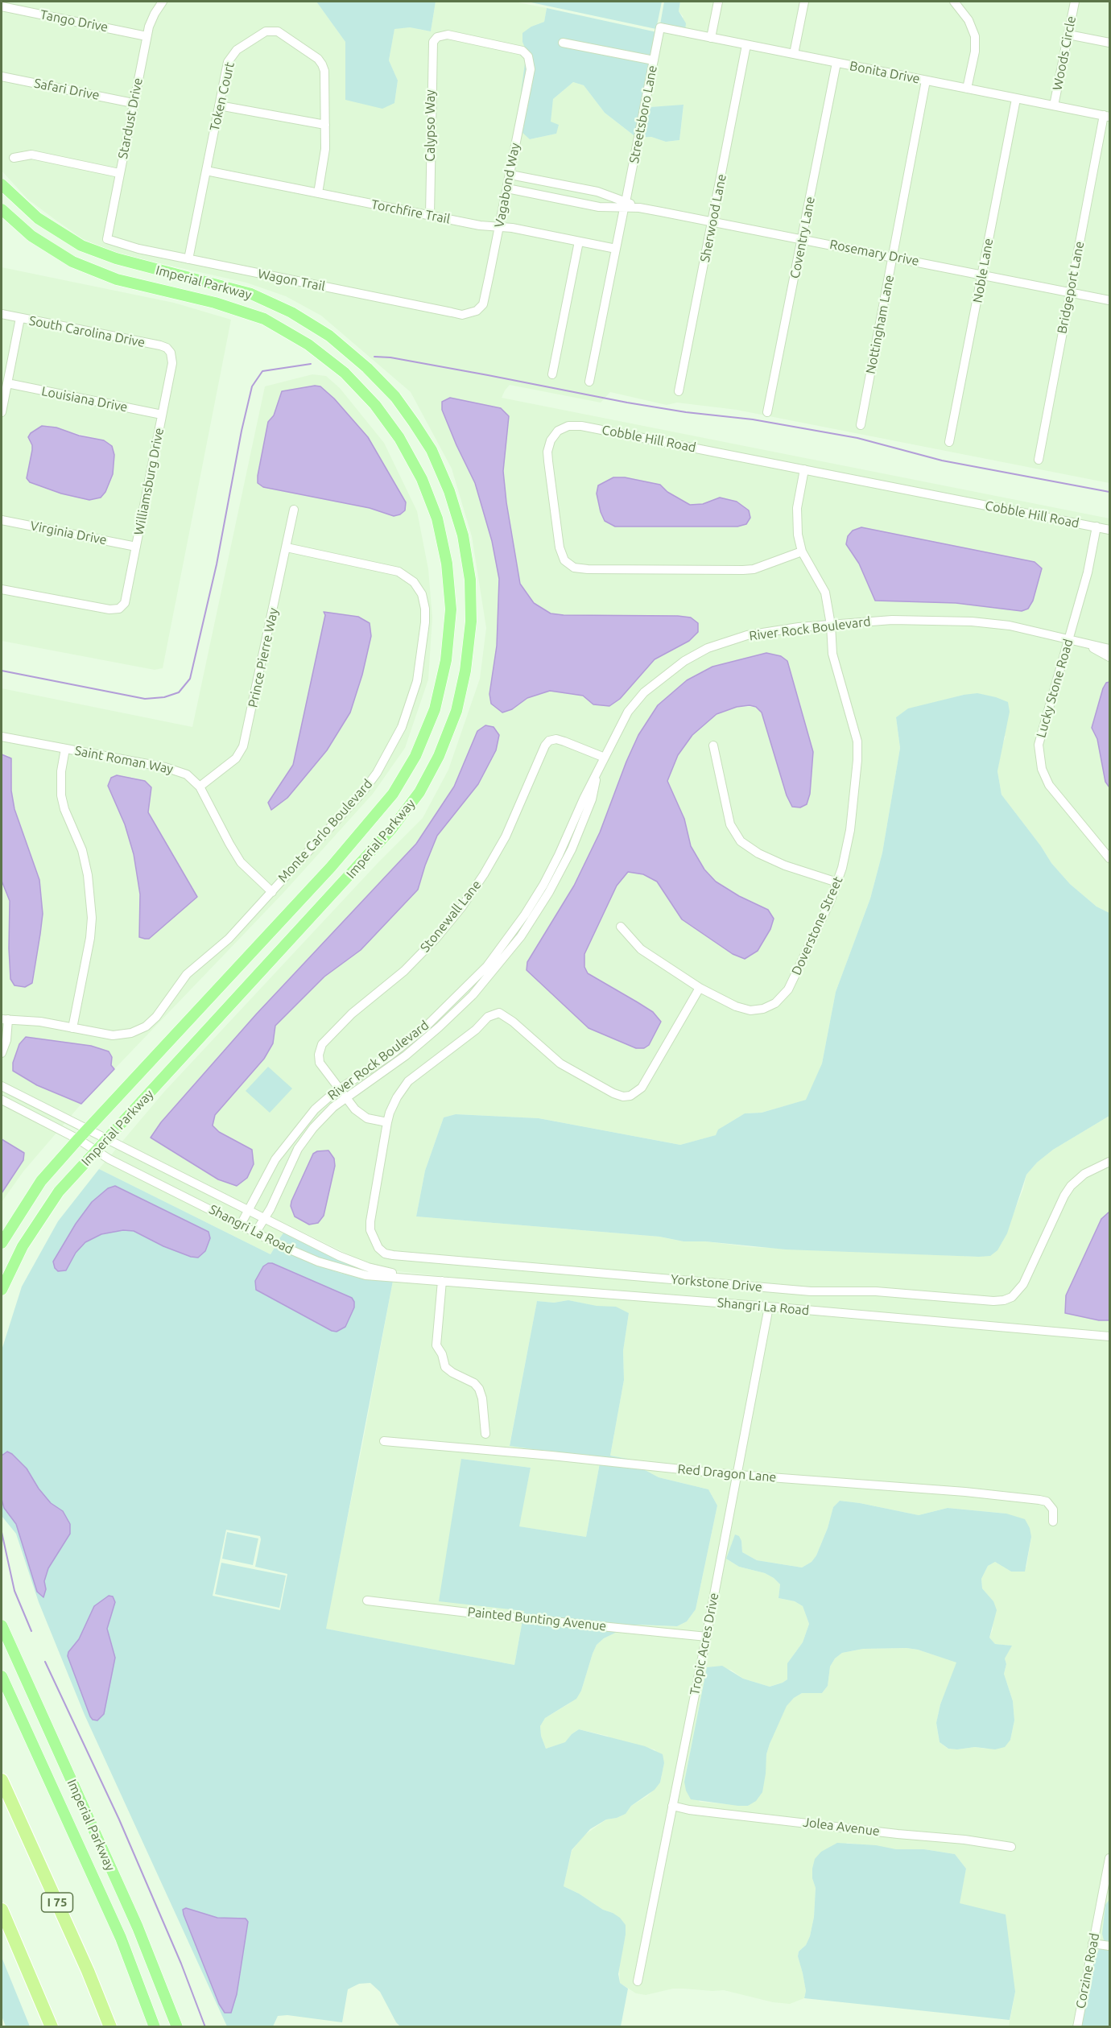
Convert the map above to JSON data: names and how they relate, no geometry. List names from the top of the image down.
{
  "streets": {
    "highway": ["I 75"],
    "main road": ["Imperial Parkway"],
    "street": [
      "Tango Drive",
      "Woods Circle",
      "Bonita Drive",
      "Safari Drive",
      "Token Court",
      "Streetsboro Lane",
      "Stardust Drive",
      "Calypso Way",
      "Vagabond Way",
      "Torchfire Trail",
      "Sherwood Lane",
      "Coventry Lane",
      "Rosemary Drive",
      "Noble Lane",
      "Wagon Trail",
      "Bridgeport Lane",
      "Nottingham Lane",
      "South Carolina Drive",
      "Louisiana Drive",
      "Cobble Hill Road",
      "Williamsburg Drive",
      "Virginia Drive",
      "River Rock Boulevard",
      "Prince Pierre Way",
      "Lucky Stone Road",
      "Saint Roman Way",
      "Monte Carlo Boulevard",
      "Stonewall Lane",
      "Doverstone Street",
      "Shangri La Road",
      "Yorkstone Drive",
      "Red Dragon Lane",
      "Painted Bunting Avenue",
      "Tropic Acres Drive",
      "Jolea Avenue",
      "Corzine Road"
    ]
  },
  "crossings": [
    ["Tango Drive", "Stardust Drive"],
    ["Woods Circle", "Bonita Drive"],
    ["Bonita Drive", "Streetsboro Lane"],
    ["Bonita Drive", "Sherwood Lane"],
    ["Bonita Drive", "Coventry Lane"],
    ["Bonita Drive", "Noble Lane"],
    ["Bonita Drive", "Bridgeport Lane"],
    ["Bonita Drive", "Nottingham Lane"],
    ["Safari Drive", "Stardust Drive"],
    ["Token Court", "Torchfire Trail"],
    ["Token Court", "Wagon Trail"],
    ["Streetsboro Lane", "Torchfire Trail"],
    ["Streetsboro Lane", "Rosemary Drive"],
    ["Stardust Drive", "Wagon Trail"],
    ["Calypso Way", "Vagabond Way"],
    ["Calypso Way", "Torchfire Trail"],
    ["Vagabond Way", "Torchfire Trail"],
    ["Vagabond Way", "Rosemary Drive"],
    ["Vagabond Way", "Wagon Trail"],
    ["Sherwood Lane", "Rosemary Drive"],
    ["Coventry Lane", "Rosemary Drive"],
    ["Rosemary Drive", "Noble Lane"],
    ["Rosemary Drive", "Bridgeport Lane"],
    ["Rosemary Drive", "Nottingham Lane"],
    ["Imperial Parkway", "Shangri La Road"],
    ["South Carolina Drive", "Williamsburg Drive"],
    ["Louisiana Drive", "Williamsburg Drive"],
    ["Cobble Hill Road", "Lucky Stone Road"],
    ["Cobble Hill Road", "Doverstone Street"],
    ["Williamsburg Drive", "Virginia Drive"],
    ["River Rock Boulevard", "Lucky Stone Road"],
    ["River Rock Boulevard", "Stonewall Lane"],
    ["River Rock Boulevard", "Doverstone Street"],
    ["River Rock Boulevard", "Shangri La Road"],
    ["Prince Pierre Way", "Saint Roman Way"],
    ["Prince Pierre Way", "Monte Carlo Boulevard"],
    ["Saint Roman Way", "Monte Carlo Boulevard"],
    ["Doverstone Street", "Yorkstone Drive"],
    ["Shangri La Road", "Tropic Acres Drive"],
    ["Red Dragon Lane", "Tropic Acres Drive"],
    ["Painted Bunting Avenue", "Tropic Acres Drive"],
    ["Tropic Acres Drive", "Jolea Avenue"]
  ]
}
